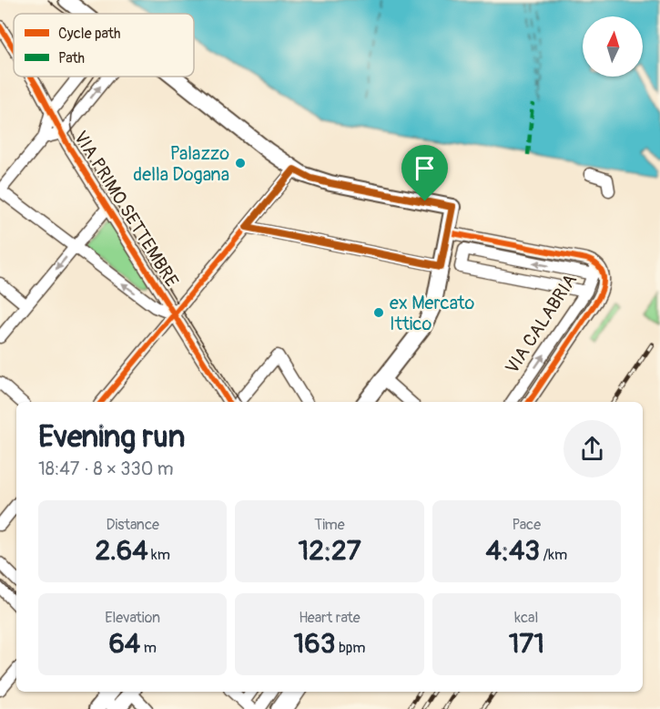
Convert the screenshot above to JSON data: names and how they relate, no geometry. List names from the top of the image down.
{
  "streets": {
    "street": ["VIA PRIMO SETTEMBRE", "VIA CALABRIA"]
  },
  "places": ["Palazzo della Dogana", "ex Mercato Ittico"],
  "legend": ["Cycle path", "Path"],
  "north": "top",
  "page": {
    "heading": ["Evening run", "18:47 · 8 × 330 m"],
    "stats": [
      ["Distance", "2.64 km"],
      ["Time", "12:27"],
      ["Pace", "4:43 /km"],
      ["Elevation", "64 m"],
      ["Heart rate", "163 bpm"],
      ["kcal", "171"]
    ]
  }
}
